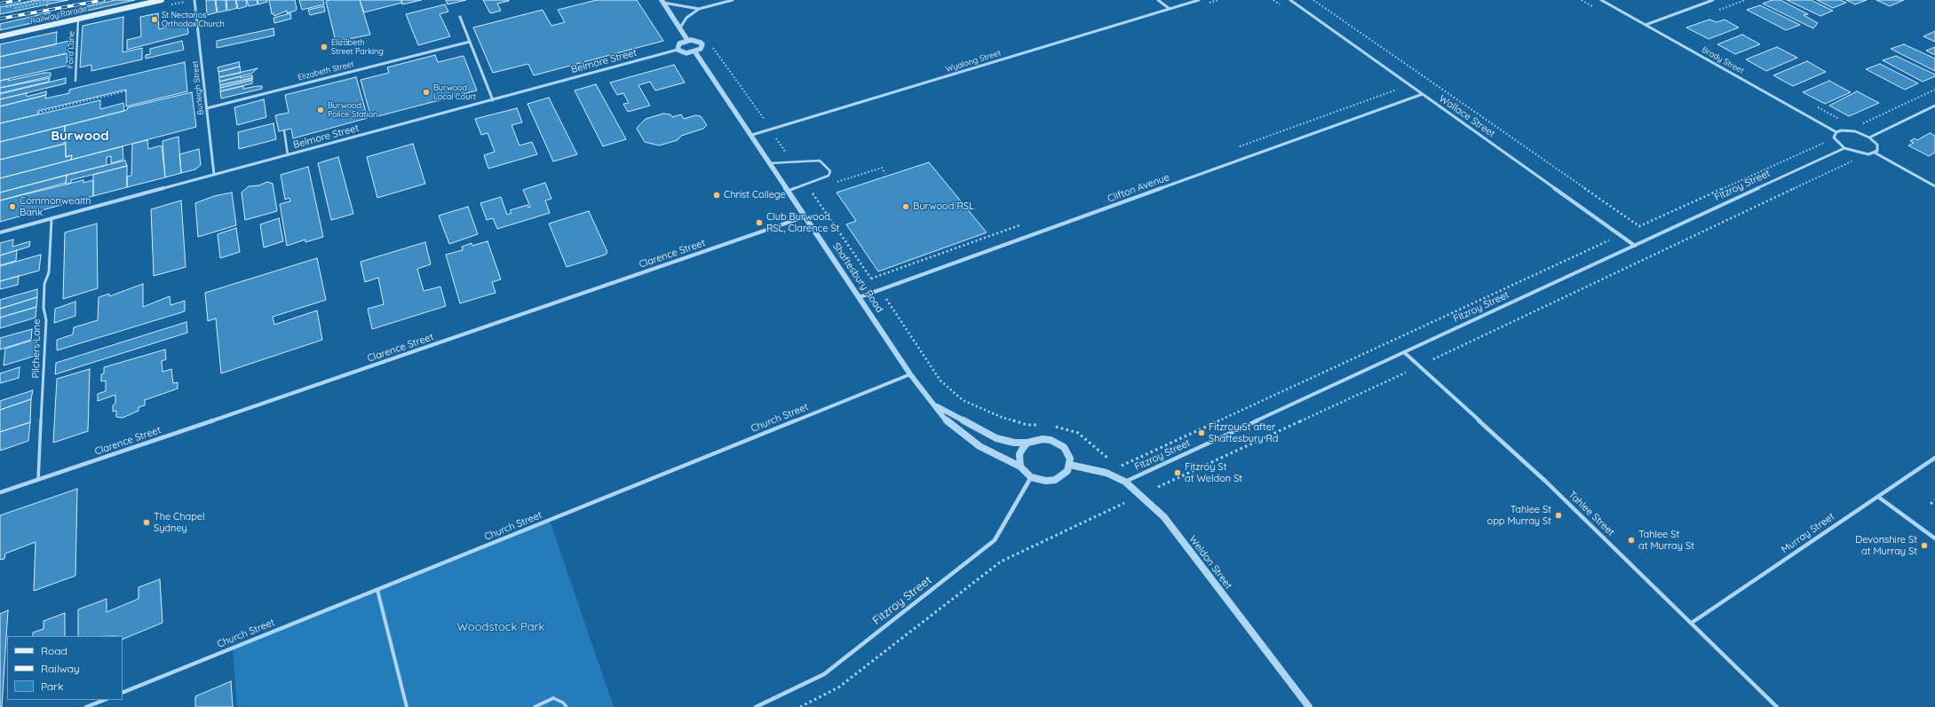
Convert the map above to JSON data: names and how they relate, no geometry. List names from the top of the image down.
{
  "streets": {
    "main road": ["Railway Parade"],
    "street": [
      "Brady Street",
      "Belmore Street",
      "Wyalong Street",
      "Elizabeth Street",
      "Burleigh Street",
      "Wallace Street",
      "Fitzroy Street",
      "Clifton Avenue",
      "Clarence Street",
      "Shaftesbury Road",
      "Church Street",
      "Tahlee Street",
      "Murray Street",
      "Weldon Street"
    ],
    "lane": ["Ford Lane", "Pilchers Lane"]
  },
  "crossings": [
    ["Railway Parade", "Ford Lane"],
    ["Belmore Street", "Burleigh Street"],
    ["Belmore Street", "Pilchers Lane"],
    ["Wyalong Street", "Shaftesbury Road"],
    ["Elizabeth Street", "Burleigh Street"],
    ["Wallace Street", "Fitzroy Street"],
    ["Wallace Street", "Clifton Avenue"],
    ["Fitzroy Street", "Shaftesbury Road"],
    ["Fitzroy Street", "Tahlee Street"],
    ["Fitzroy Street", "Weldon Street"],
    ["Clifton Avenue", "Shaftesbury Road"],
    ["Clarence Street", "Shaftesbury Road"],
    ["Clarence Street", "Pilchers Lane"],
    ["Shaftesbury Road", "Church Street"],
    ["Shaftesbury Road", "Weldon Street"],
    ["Tahlee Street", "Murray Street"]
  ],
  "districts": ["Burwood"],
  "parks": ["Woodstock Park"],
  "places": [
    "St Nectarios Orthodox Church",
    "Elizabeth Street Parking",
    "Burwood Local Court",
    "Burwood Police Station",
    "Christ College",
    "Commonwealth Bank",
    "Burwood RSL",
    "Club Burwood RSL, Clarence St",
    "Fitzroy St after Shaftesbury Rd",
    "Fitzroy St at Weldon St",
    "Tahlee St opp Murray St",
    "The Chapel Sydney",
    "Tahlee St at Murray St",
    "Devonshire St at Murray St"
  ],
  "legend": ["Road", "Railway", "Park"]
}
